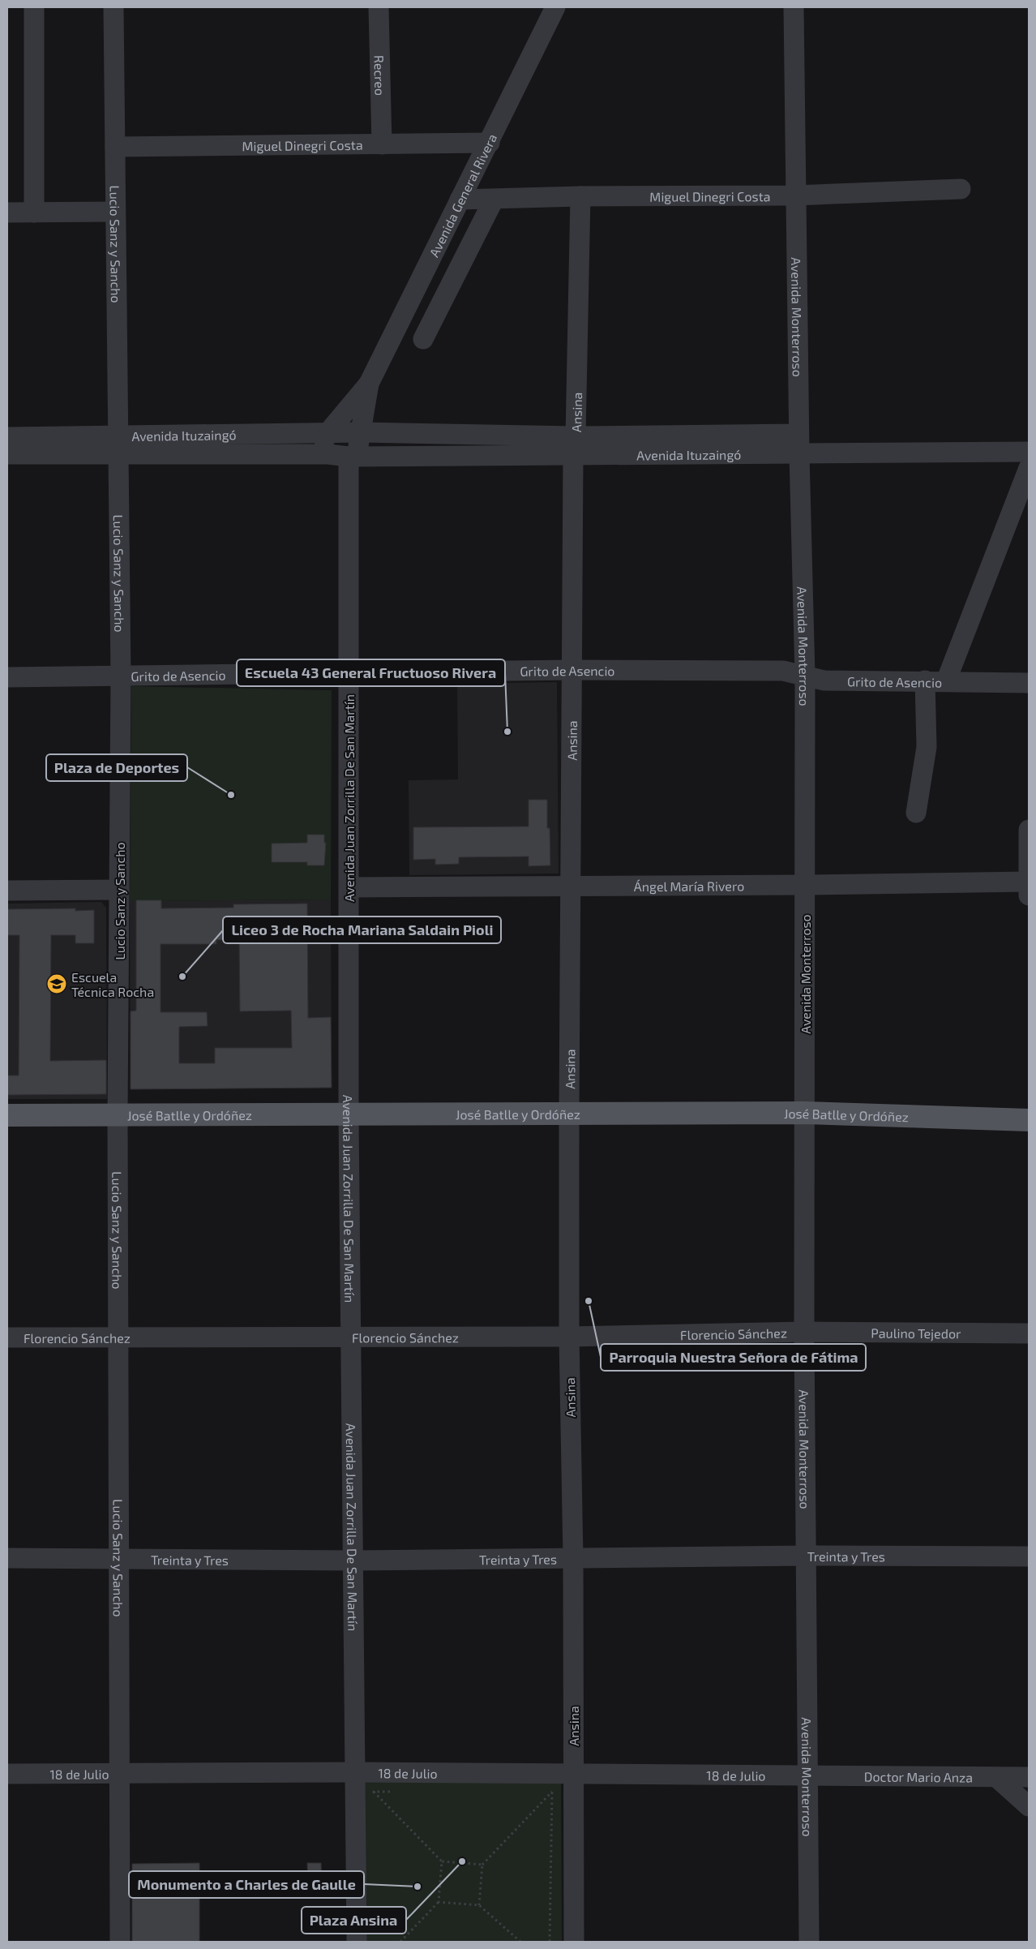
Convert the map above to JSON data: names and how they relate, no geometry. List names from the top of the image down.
{
  "streets": {
    "main road": ["José Batlle y Ordóñez"],
    "street": [
      "Recreo",
      "Miguel Dinegri Costa",
      "Avenida General Rivera",
      "Lucio Sanz y Sancho",
      "Avenida Monterroso",
      "Ansina",
      "Avenida Ituzaingó",
      "Grito de Asencio",
      "Avenida Juan Zorrilla De San Martín",
      "Ángel María Rivero",
      "Paulino Tejedor",
      "Florencio Sánchez",
      "Treinta y Tres",
      "18 de Julio",
      "Doctor Mario Anza"
    ]
  },
  "crossings": [
    ["Recreo", "Miguel Dinegri Costa"],
    ["Miguel Dinegri Costa", "Avenida General Rivera"],
    ["Miguel Dinegri Costa", "Lucio Sanz y Sancho"],
    ["Miguel Dinegri Costa", "Avenida Monterroso"],
    ["Miguel Dinegri Costa", "Ansina"],
    ["Avenida General Rivera", "Avenida Ituzaingó"],
    ["Lucio Sanz y Sancho", "Avenida Ituzaingó"],
    ["Lucio Sanz y Sancho", "Grito de Asencio"],
    ["Lucio Sanz y Sancho", "José Batlle y Ordóñez"],
    ["Lucio Sanz y Sancho", "Florencio Sánchez"],
    ["Lucio Sanz y Sancho", "Treinta y Tres"],
    ["Lucio Sanz y Sancho", "18 de Julio"],
    ["Avenida Monterroso", "Avenida Ituzaingó"],
    ["Avenida Monterroso", "Grito de Asencio"],
    ["Avenida Monterroso", "Ángel María Rivero"],
    ["Avenida Monterroso", "José Batlle y Ordóñez"],
    ["Avenida Monterroso", "Paulino Tejedor"],
    ["Avenida Monterroso", "Florencio Sánchez"],
    ["Avenida Monterroso", "Treinta y Tres"],
    ["Avenida Monterroso", "18 de Julio"],
    ["Avenida Monterroso", "Doctor Mario Anza"],
    ["Ansina", "Avenida Ituzaingó"],
    ["Ansina", "Grito de Asencio"],
    ["Ansina", "Ángel María Rivero"],
    ["Ansina", "José Batlle y Ordóñez"],
    ["Ansina", "Florencio Sánchez"],
    ["Ansina", "Treinta y Tres"],
    ["Ansina", "18 de Julio"],
    ["Avenida Ituzaingó", "Avenida Juan Zorrilla De San Martín"],
    ["Grito de Asencio", "Avenida Juan Zorrilla De San Martín"],
    ["Avenida Juan Zorrilla De San Martín", "Ángel María Rivero"],
    ["Avenida Juan Zorrilla De San Martín", "José Batlle y Ordóñez"],
    ["Avenida Juan Zorrilla De San Martín", "Florencio Sánchez"],
    ["Avenida Juan Zorrilla De San Martín", "Treinta y Tres"],
    ["Avenida Juan Zorrilla De San Martín", "18 de Julio"],
    ["Paulino Tejedor", "Florencio Sánchez"],
    ["18 de Julio", "Doctor Mario Anza"]
  ],
  "places": {
    "other": [
      "Escuela 43 General Fructuoso Rivera",
      "Plaza de Deportes",
      "Liceo 3 de Rocha Mariana Saldain Pioli",
      "Parroquia Nuestra Señora de Fátima",
      "Plaza Ansina",
      "Monumento a Charles de Gaulle"
    ],
    "school or university": ["Escuela Técnica Rocha"]
  }
}
